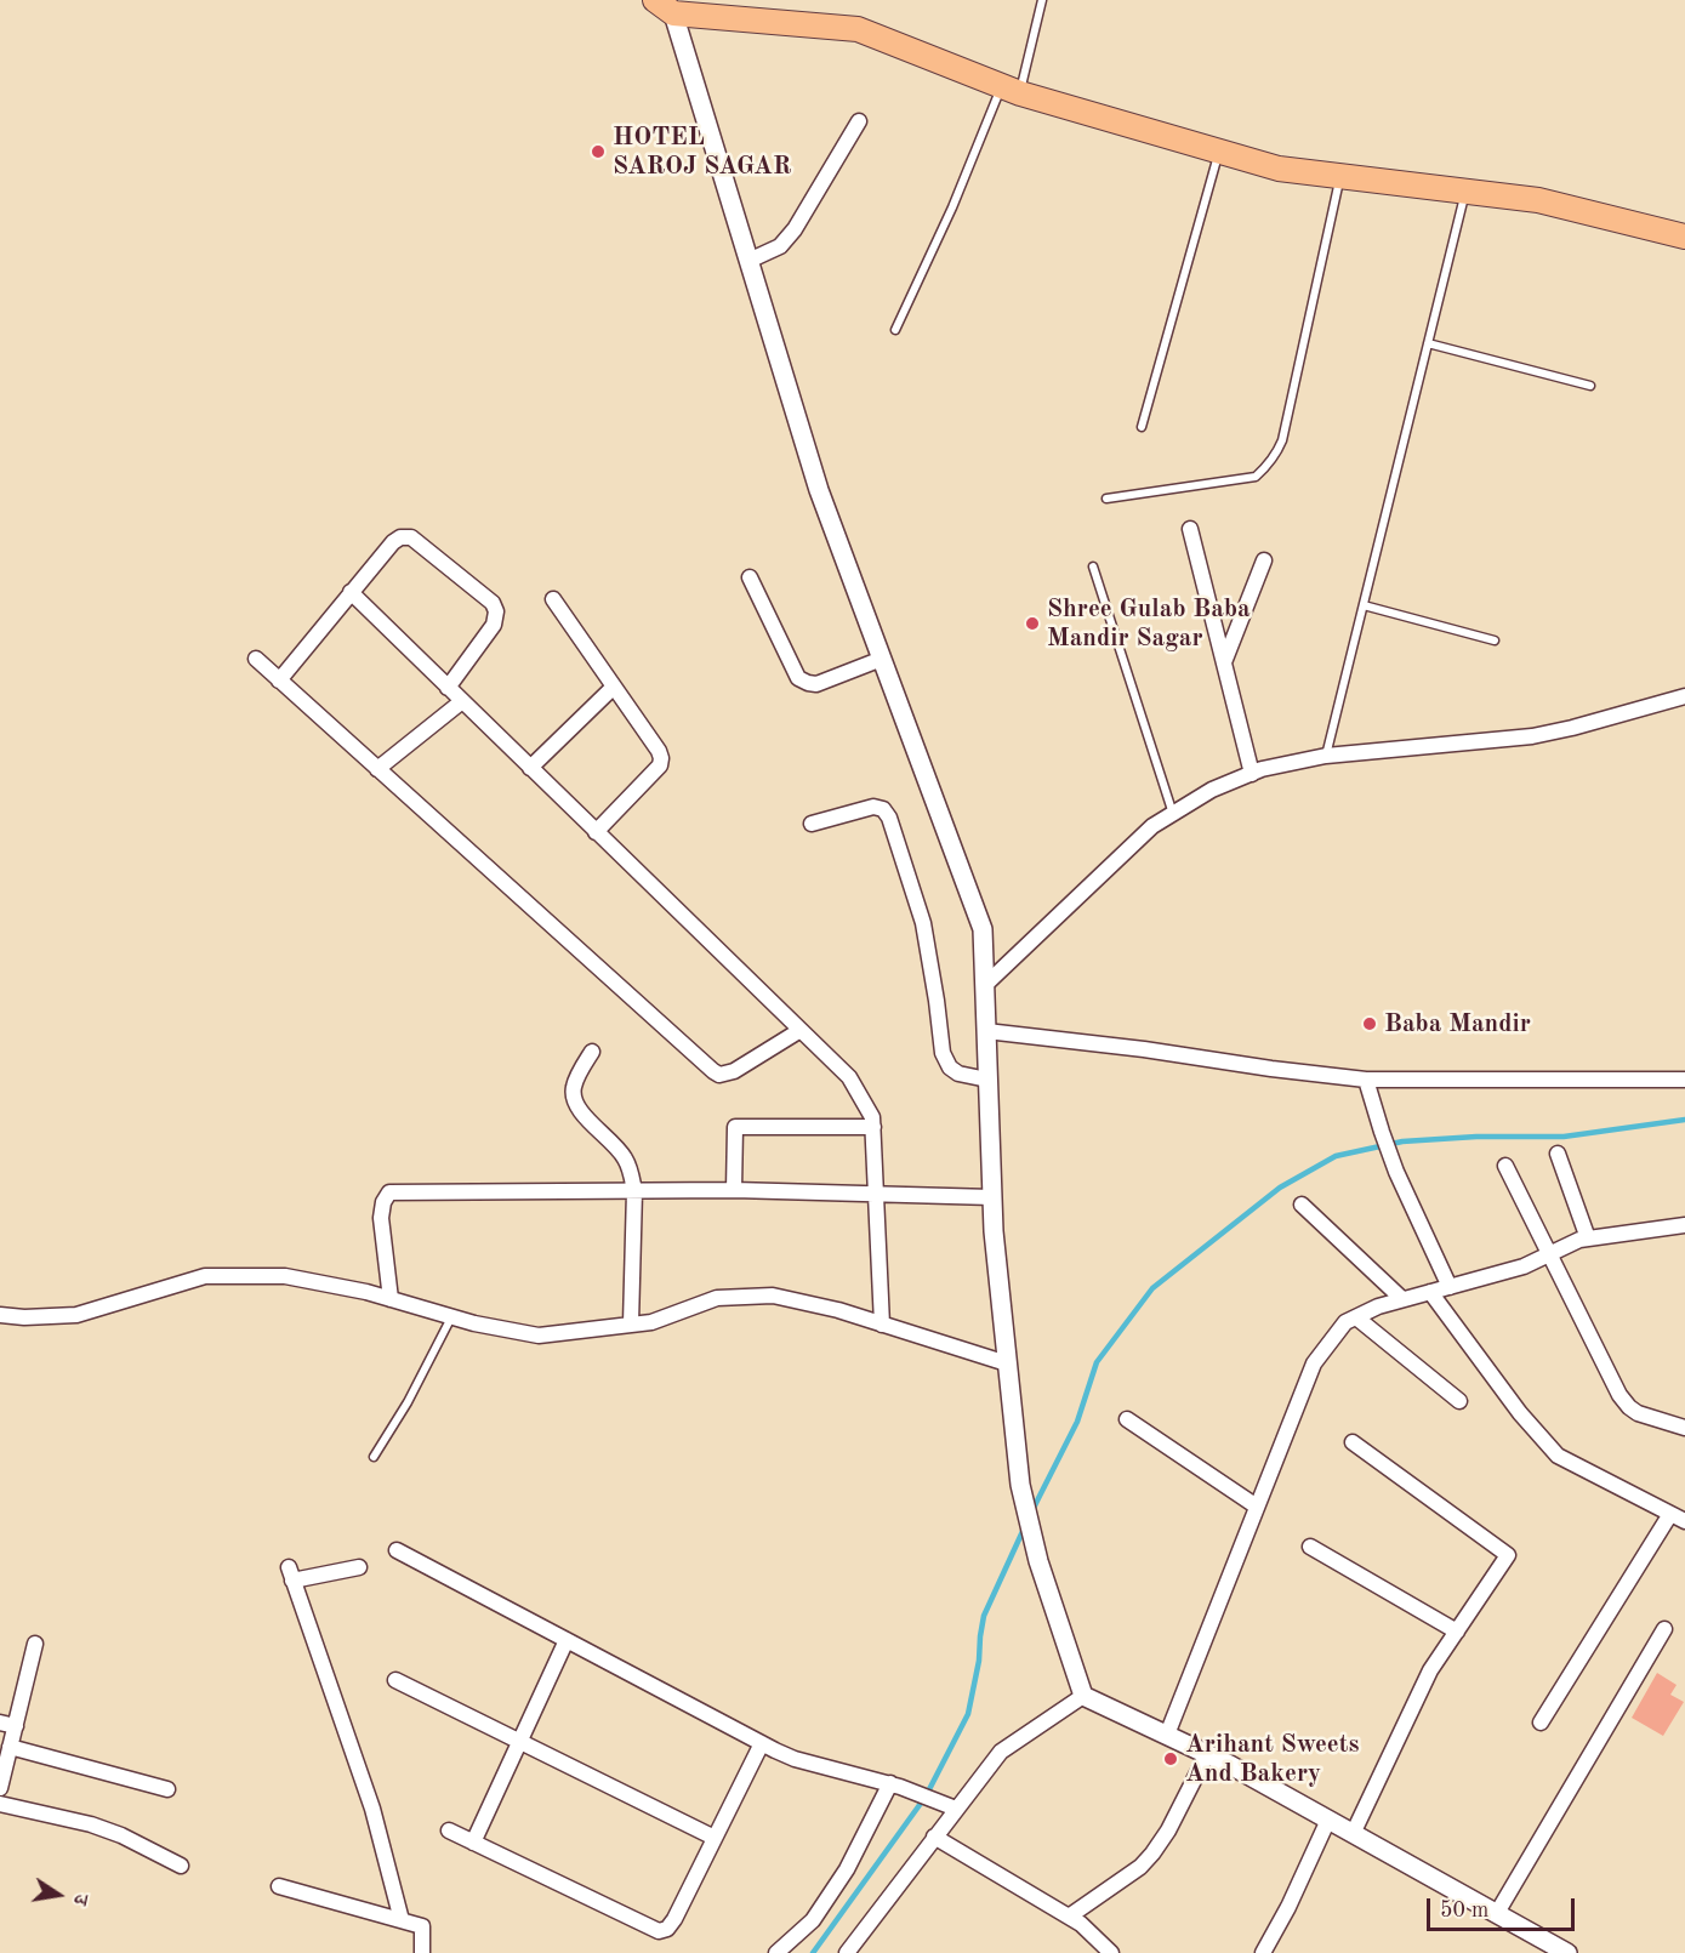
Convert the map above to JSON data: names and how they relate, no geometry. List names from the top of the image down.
{
  "places": [
    "HOTEL SAROJ SAGAR",
    "Shree Gulab Baba Mandir Sagar",
    "Baba Mandir",
    "Arihant Sweets And Bakery"
  ],
  "scale_bar": "50 m",
  "north": "right"
}
